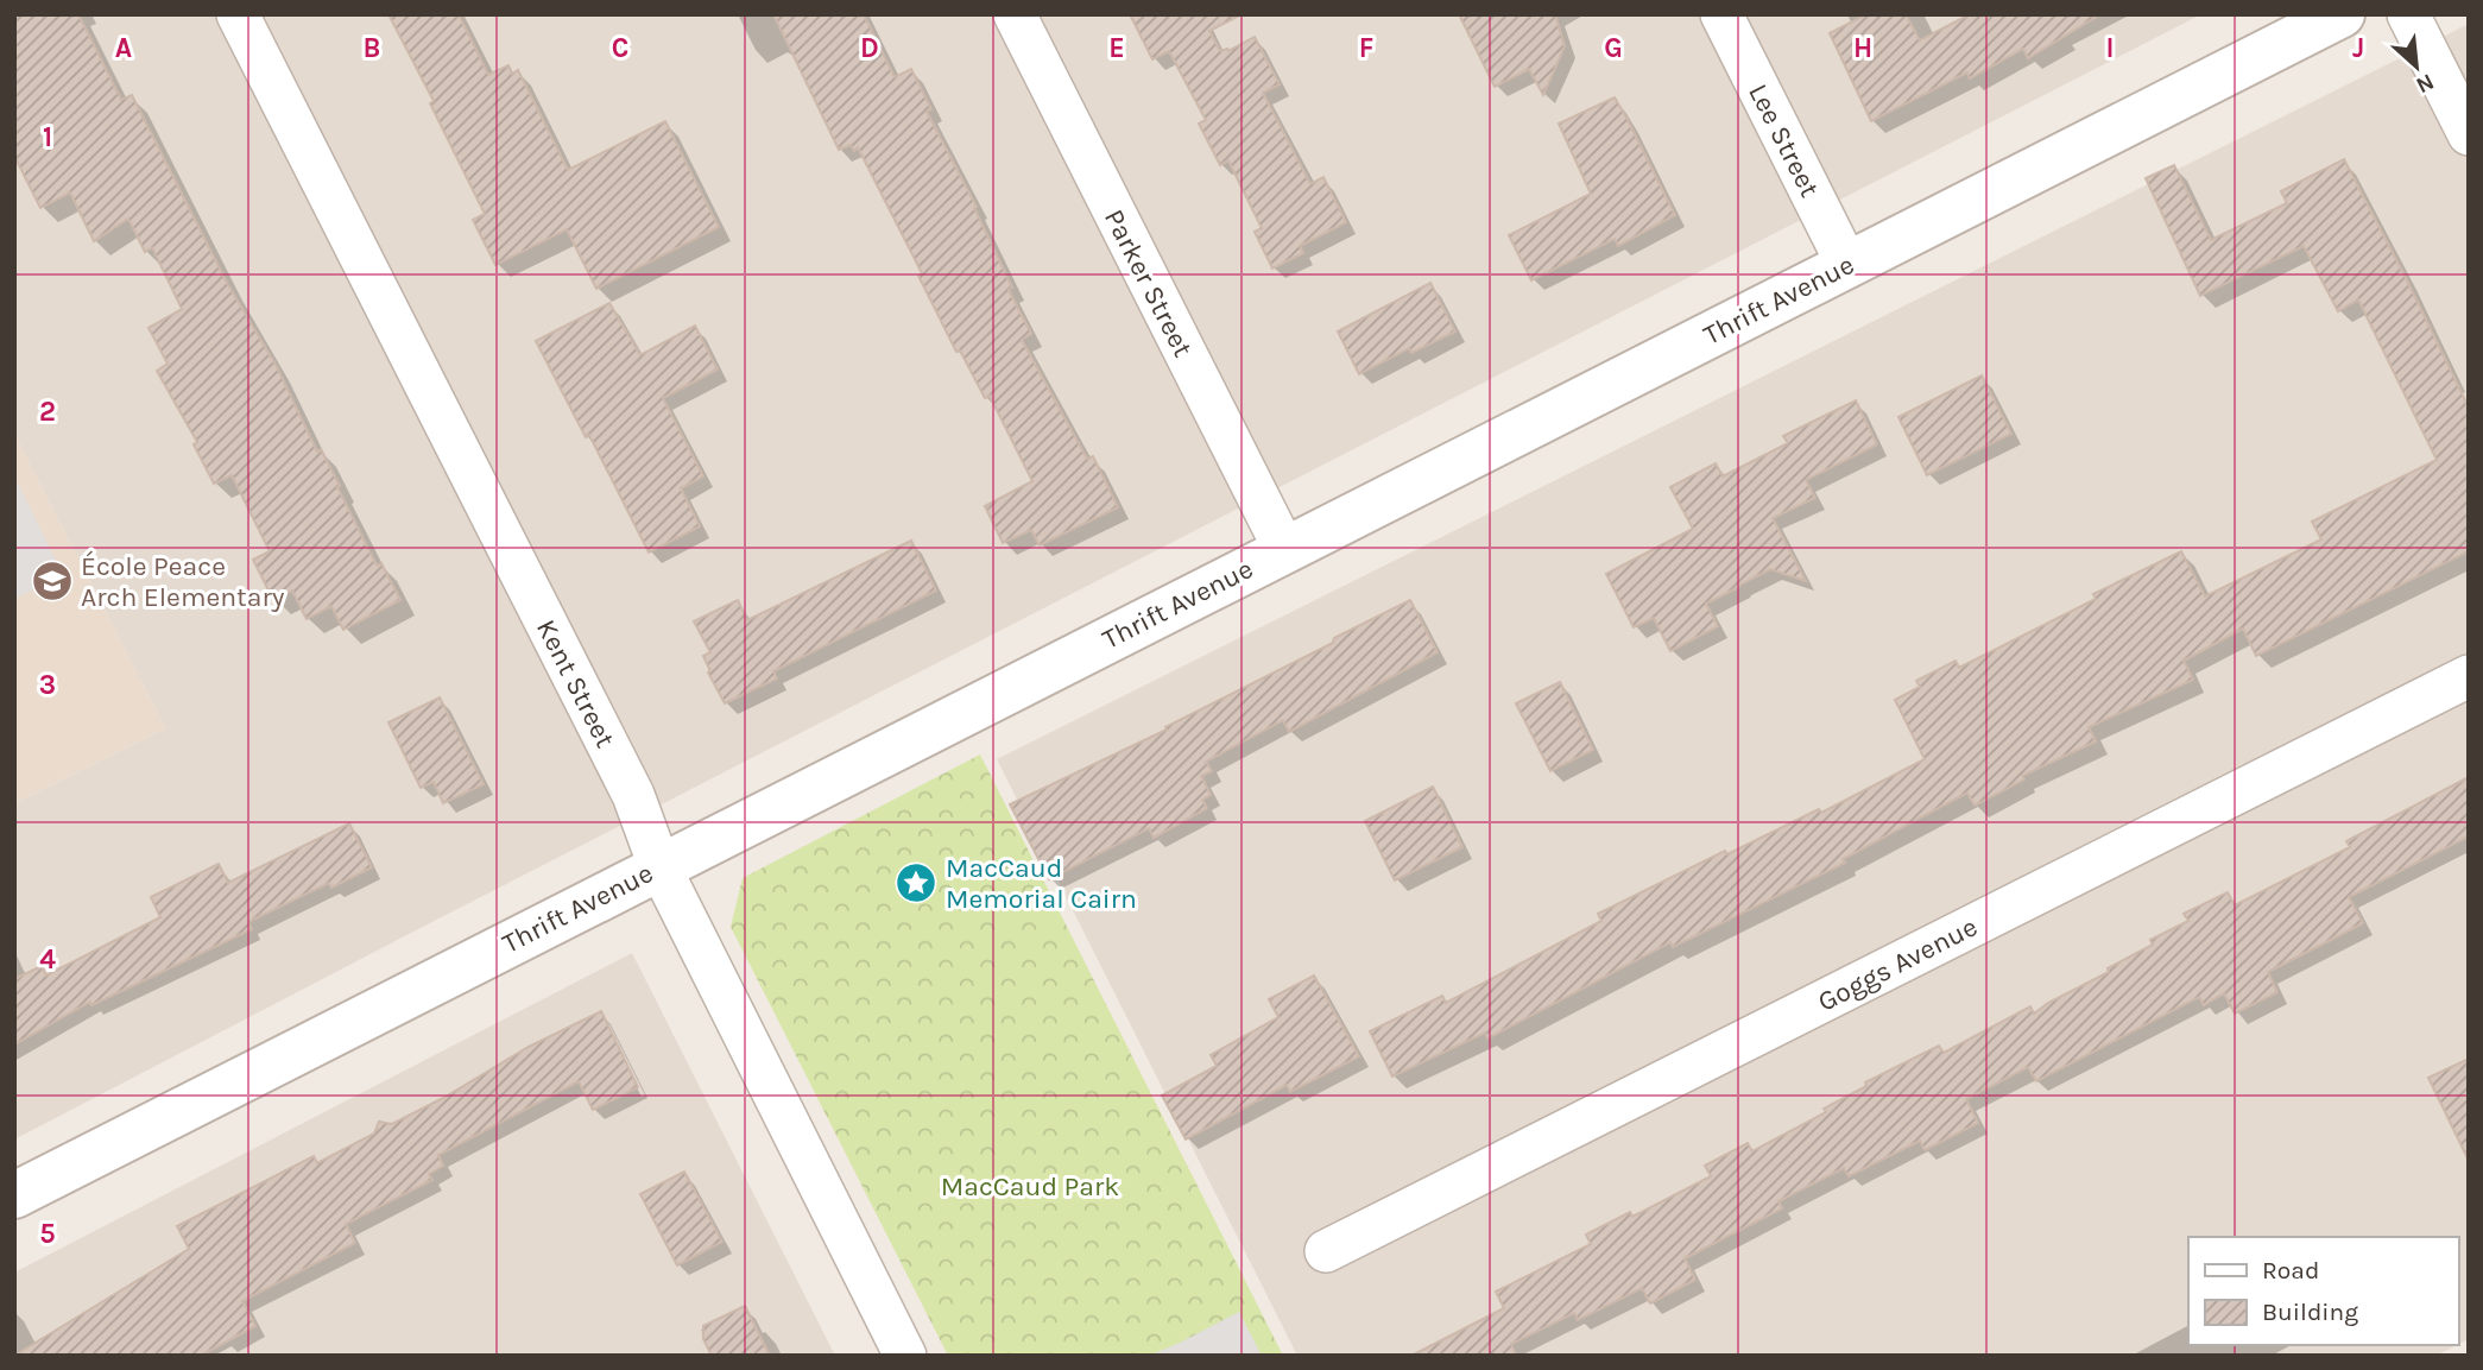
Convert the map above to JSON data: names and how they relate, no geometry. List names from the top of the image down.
{
  "streets": {
    "street": [
      "Lee Street",
      "Parker Street",
      "Thrift Avenue",
      "Kent Street",
      "Goggs Avenue"
    ]
  },
  "crossings": [
    ["Lee Street", "Thrift Avenue"],
    ["Parker Street", "Thrift Avenue"],
    ["Thrift Avenue", "Kent Street"]
  ],
  "parks": ["MacCaud Park"],
  "places": {
    "school or university": ["École Peace Arch Elementary"],
    "place": ["MacCaud Memorial Cairn"]
  },
  "legend": ["Road", "Building"],
  "north": "bottom right",
  "grid": {
    "columns": [
      "A",
      "B",
      "C",
      "D",
      "E",
      "F",
      "G",
      "H",
      "I",
      "J"
    ],
    "rows": [
      "1",
      "2",
      "3",
      "4",
      "5"
    ]
  }
}
